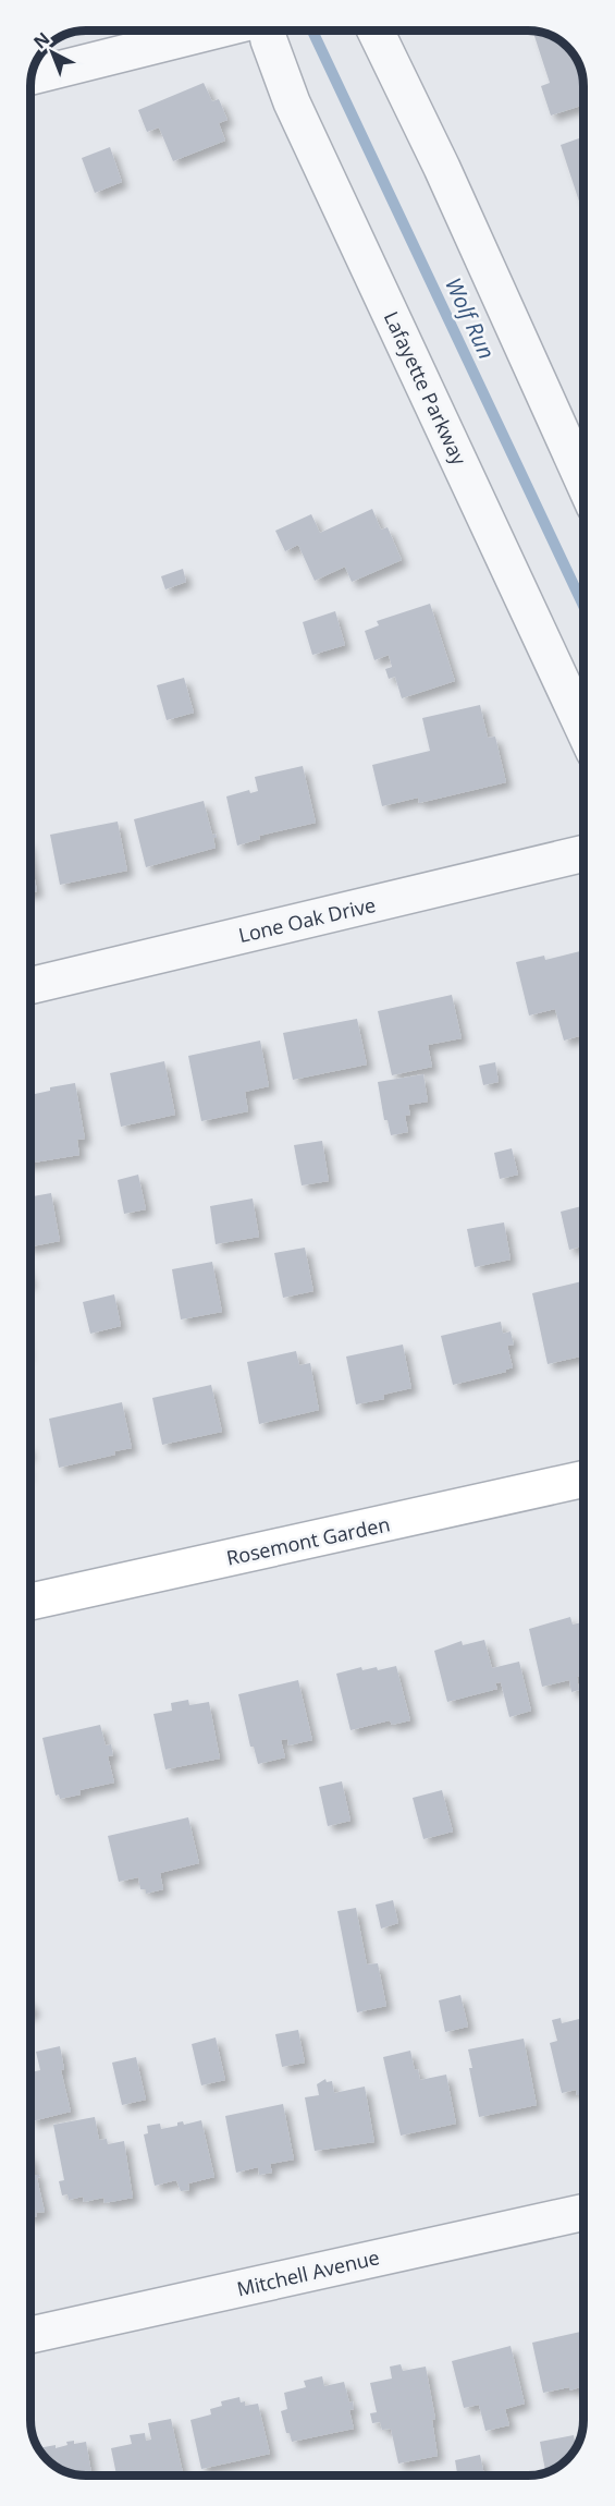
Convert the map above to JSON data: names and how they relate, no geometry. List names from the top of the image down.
{
  "streets": {
    "main road": ["Rosemont Garden"],
    "street": ["Lafayette Parkway", "Lone Oak Drive", "Mitchell Avenue"]
  },
  "water": ["Wolf Run"],
  "north": "top left"
}
